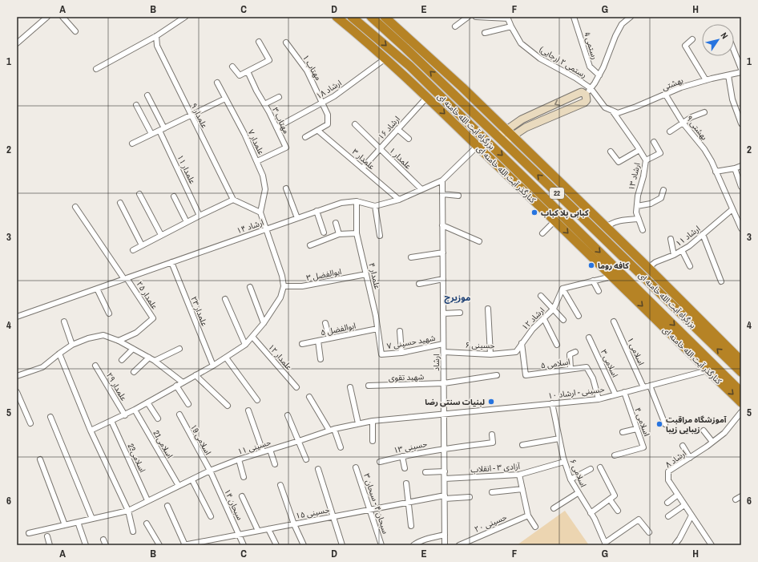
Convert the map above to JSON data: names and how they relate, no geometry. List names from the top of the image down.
{
  "streets": {
    "highway": ["بزرگراه آیت الله خامنه ای", "کنارگذر آیت الله خامنه ای", "22"],
    "street": [
      "رستمی 4",
      "رستمی ۲ (رجایی)",
      "مهتاب ۱",
      "بهشتی",
      "ارشاد ۱۸",
      "علمدار ۹",
      "مهتاب ۳",
      "ارشاد ۱۶",
      "بهشتی ۹",
      "علمدار ۷",
      "علمدار ۱",
      "علمدار ۳",
      "علمدار ۱۱",
      "ارشاد ۱۳",
      "ارشاد ۱۴",
      "ارشاد ۱۱",
      "ابوالفضل ۳",
      "علمدار ۴",
      "علمدار ۲۵",
      "علمدار ۲۳",
      "ارشاد ۱۲",
      "ابوالفضل ۵",
      "شهید حسینی ۷",
      "حسینی ۶",
      "اسلامی ۱",
      "علمدار ۱۲",
      "ارشاد",
      "اسلامی ۵",
      "اسلامی ۳",
      "شهید تقوی",
      "علمدار ۲۹",
      "حسینی - ارشاد ۱۰",
      "اسلامی ۴",
      "اسلامی ۱9",
      "اسلامی21",
      "حسینی ۱۱",
      "حسینی ۱۳",
      "اسلامی23",
      "ارشاد ۸",
      "آزادی ۳ - انقلاب",
      "اسلامی ۶",
      "سبحان ۴ - سبحان ۳",
      "سبحان ۱۴",
      "حسینی ۱۵",
      "حسینی ۲۰"
    ]
  },
  "crossings": [
    ["رستمی ۲ (رجایی)", "بهشتی"],
    ["رستمی ۲ (رجایی)", "ارشاد ۱۳"],
    ["مهتاب ۱", "ارشاد ۱۸"],
    ["مهتاب ۱", "علمدار ۳"],
    ["بهشتی", "بهشتی ۹"],
    ["بهشتی", "ارشاد ۱۳"],
    ["ارشاد ۱۸", "مهتاب ۳"],
    ["ارشاد ۱۸", "کنارگذر آیت الله خامنه ای"],
    ["مهتاب ۳", "علمدار ۷"],
    ["بزرگراه آیت الله خامنه ای", "کنارگذر آیت الله خامنه ای"],
    ["ارشاد ۱۶", "علمدار ۱"],
    ["ارشاد ۱۶", "علمدار ۳"],
    ["ارشاد ۱۶", "کنارگذر آیت الله خامنه ای"],
    ["بهشتی ۹", "ارشاد ۱۱"],
    ["علمدار ۱", "ارشاد ۱۴"],
    ["علمدار ۳", "ارشاد ۱۴"],
    ["کنارگذر آیت الله خامنه ای", "ارشاد ۱۴"],
    ["کنارگذر آیت الله خامنه ای", "حسینی - ارشاد ۱۰"],
    ["ارشاد ۱۴", "علمدار ۴"],
    ["ارشاد ۱۴", "علمدار ۲۵"],
    ["ارشاد ۱۴", "علمدار ۲۳"],
    ["ارشاد ۱۴", "ارشاد"],
    ["ابوالفضل ۳", "علمدار ۴"],
    ["علمدار ۴", "ابوالفضل ۵"],
    ["علمدار ۴", "شهید حسینی ۷"],
    ["ارشاد ۱۲", "حسینی ۶"],
    ["ارشاد ۱۲", "اسلامی ۵"],
    ["شهید حسینی ۷", "ارشاد"],
    ["حسینی ۶", "ارشاد"],
    ["اسلامی ۱", "حسینی - ارشاد ۱۰"],
    ["ارشاد", "شهید تقوی"],
    ["ارشاد", "حسینی - ارشاد ۱۰"],
    ["ارشاد", "حسینی ۱۱"],
    ["ارشاد", "حسینی ۱۳"],
    ["ارشاد", "آزادی ۳ - انقلاب"],
    ["ارشاد", "حسینی ۱۵"],
    ["اسلامی ۵", "حسینی - ارشاد ۱۰"],
    ["اسلامی ۳", "حسینی - ارشاد ۱۰"],
    ["حسینی - ارشاد ۱۰", "اسلامی ۴"],
    ["حسینی - ارشاد ۱۰", "حسینی ۱۱"],
    ["حسینی - ارشاد ۱۰", "اسلامی ۶"],
    ["اسلامی ۱9", "حسینی ۱۱"],
    ["اسلامی ۱9", "سبحان ۱۴"],
    ["اسلامی21", "حسینی ۱۱"],
    ["حسینی ۱۱", "اسلامی23"],
    ["حسینی ۱۱", "سبحان ۱۴"],
    ["آزادی ۳ - انقلاب", "اسلامی ۶"],
    ["سبحان ۴ - سبحان ۳", "حسینی ۱۵"],
    ["سبحان ۱۴", "حسینی ۱۵"]
  ],
  "districts": ["موزیرج"],
  "places": [
    "کبابی پلا کباب",
    "کافه روما",
    "لبنیات سنتی رضا",
    "آموزشگاه مراقبت زیبایی زیبا"
  ],
  "north": "top right",
  "grid": {
    "columns": [
      "A",
      "B",
      "C",
      "D",
      "E",
      "F",
      "G",
      "H"
    ],
    "rows": [
      "1",
      "2",
      "3",
      "4",
      "5",
      "6"
    ]
  }
}
